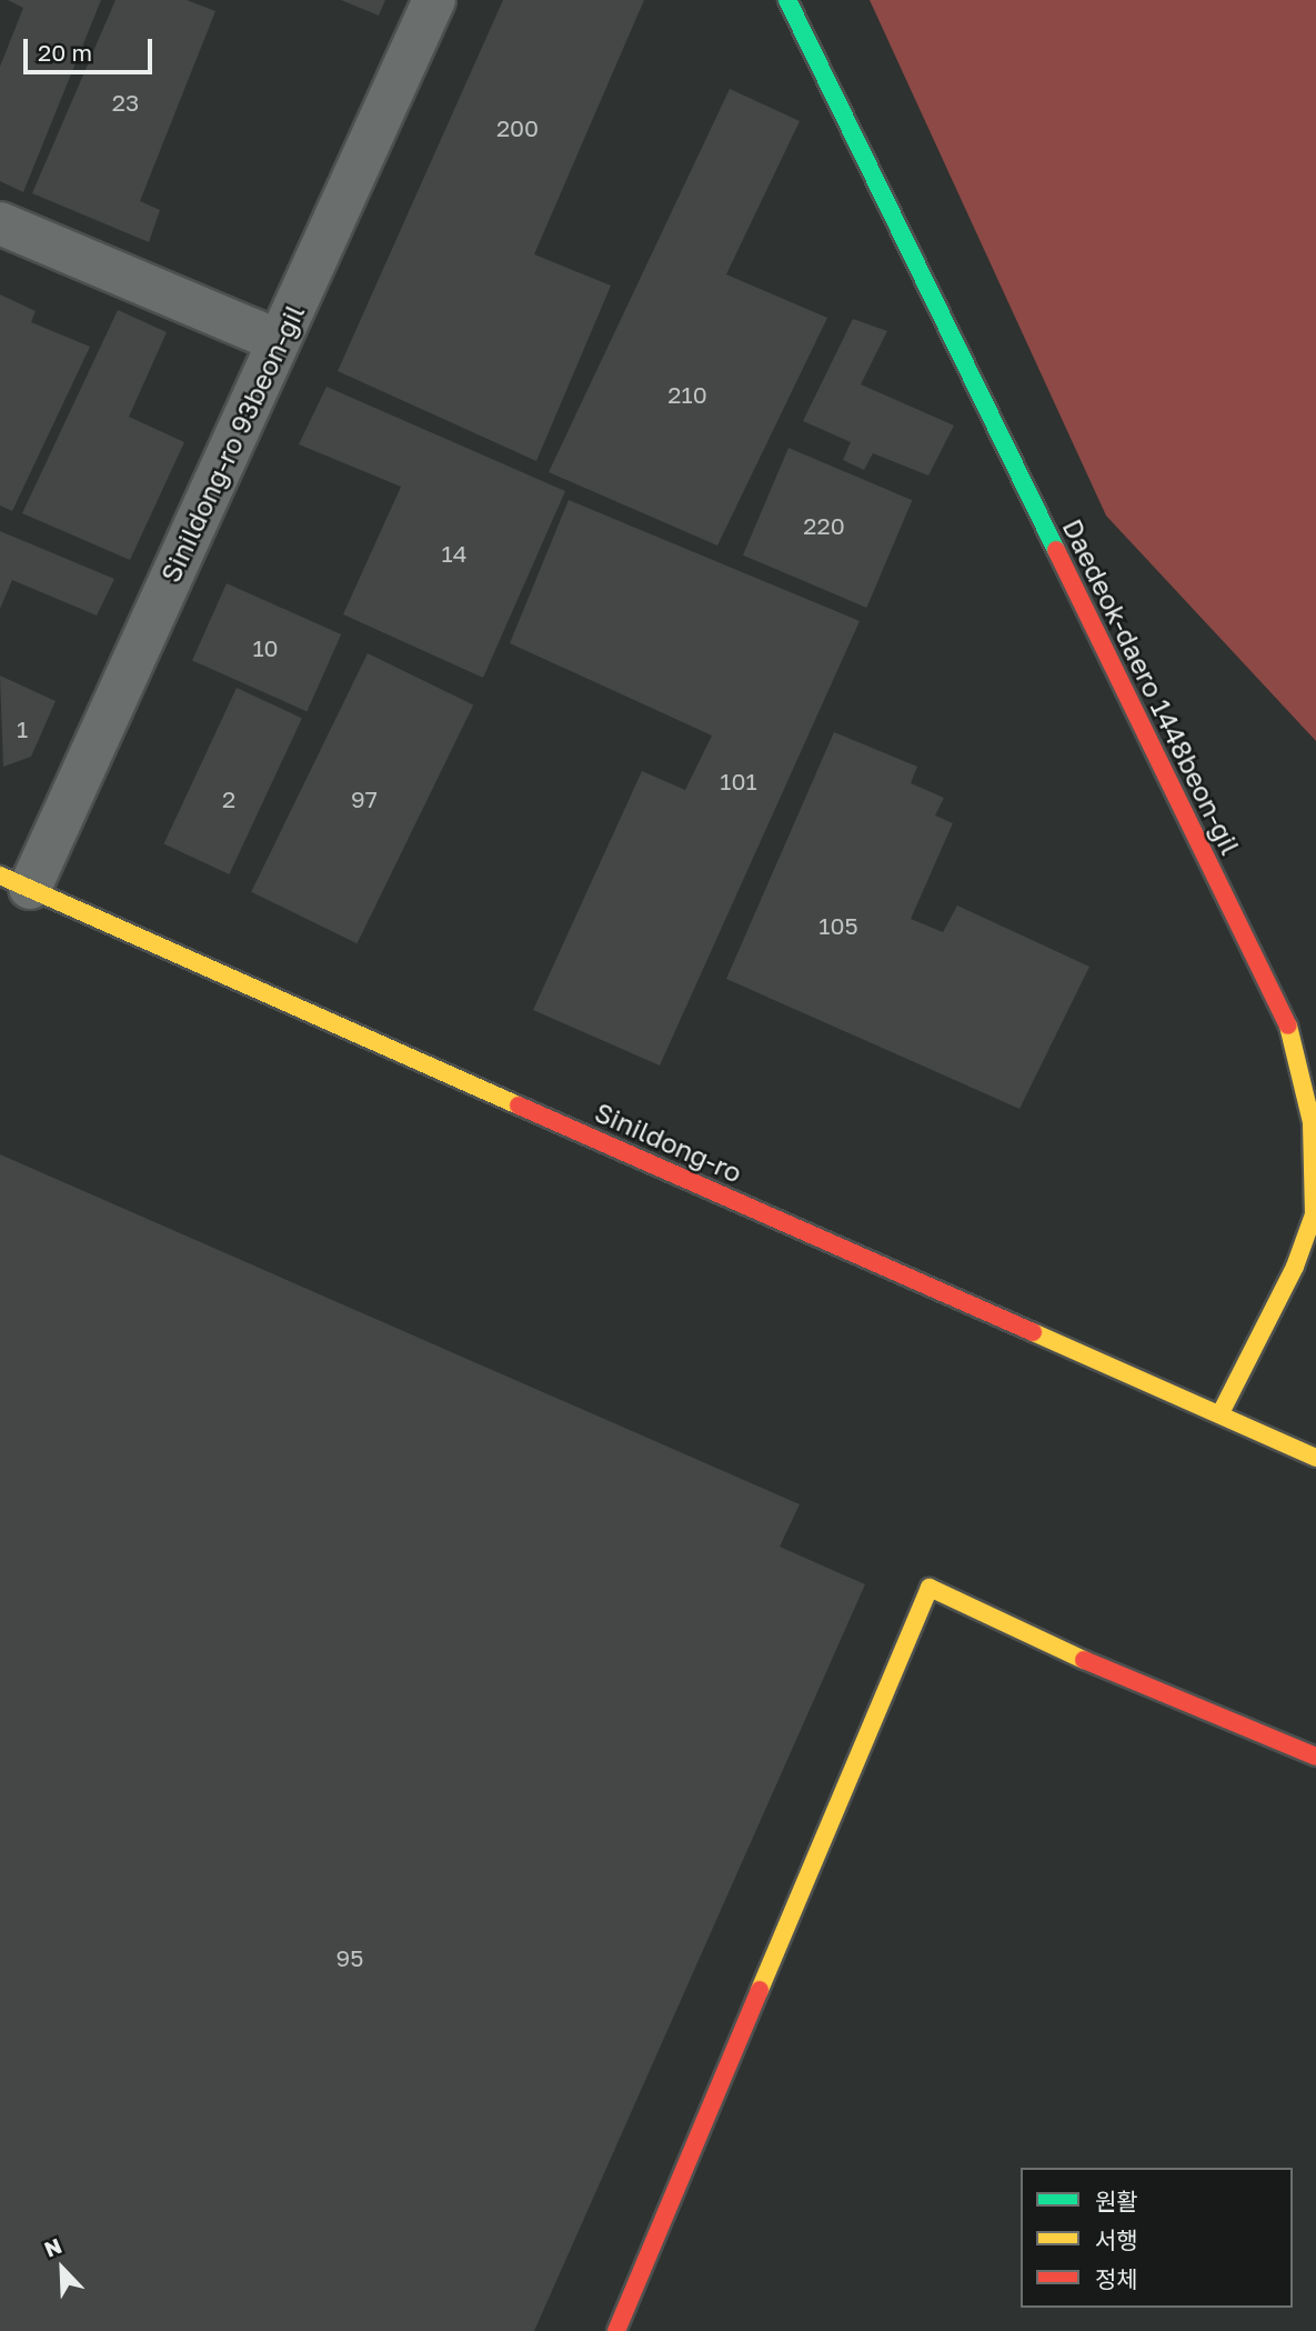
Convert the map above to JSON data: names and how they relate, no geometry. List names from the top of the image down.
{
  "streets": {
    "street": ["Sinildong-ro 93beon-gil", "Daedeok-daero 1448beon-gil", "Sinildong-ro"]
  },
  "crossings": [
    ["Sinildong-ro 93beon-gil", "Sinildong-ro"],
    ["Daedeok-daero 1448beon-gil", "Sinildong-ro"]
  ],
  "house_numbers": [
    "23",
    "200",
    "210",
    "220",
    "14",
    "10",
    "1",
    "101",
    "2",
    "97",
    "105",
    "95"
  ],
  "legend": ["원활", "서행", "정체"],
  "scale_bar": "20 m",
  "north": "top left"
}
